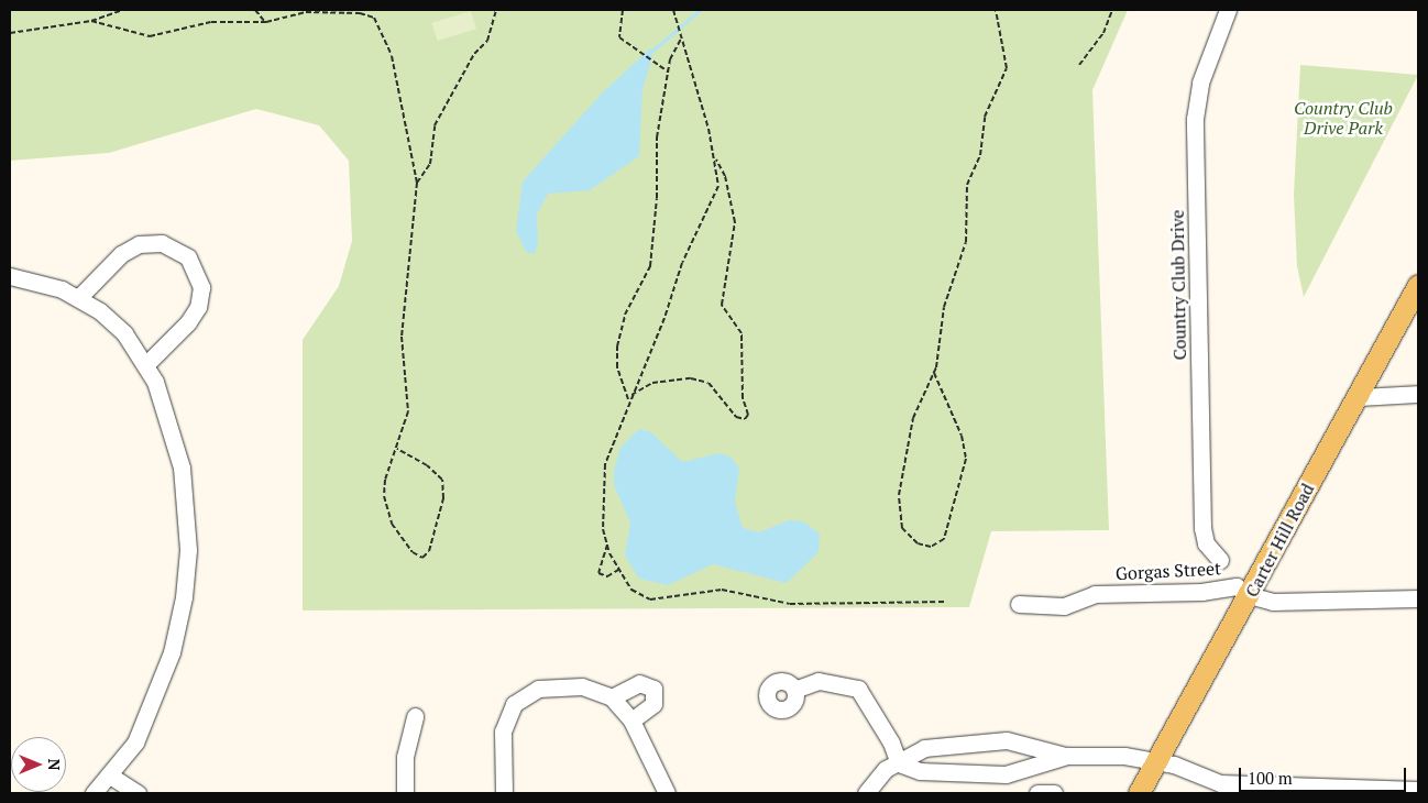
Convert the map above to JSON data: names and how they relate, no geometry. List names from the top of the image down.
{
  "streets": {
    "main road": ["Carter Hill Road"],
    "street": ["Country Club Drive", "Gorgas Street"]
  },
  "crossings": [
    ["Carter Hill Road", "Gorgas Street"]
  ],
  "parks": ["Country Club Drive Park"],
  "scale_bar": "100 m",
  "north": "right"
}
